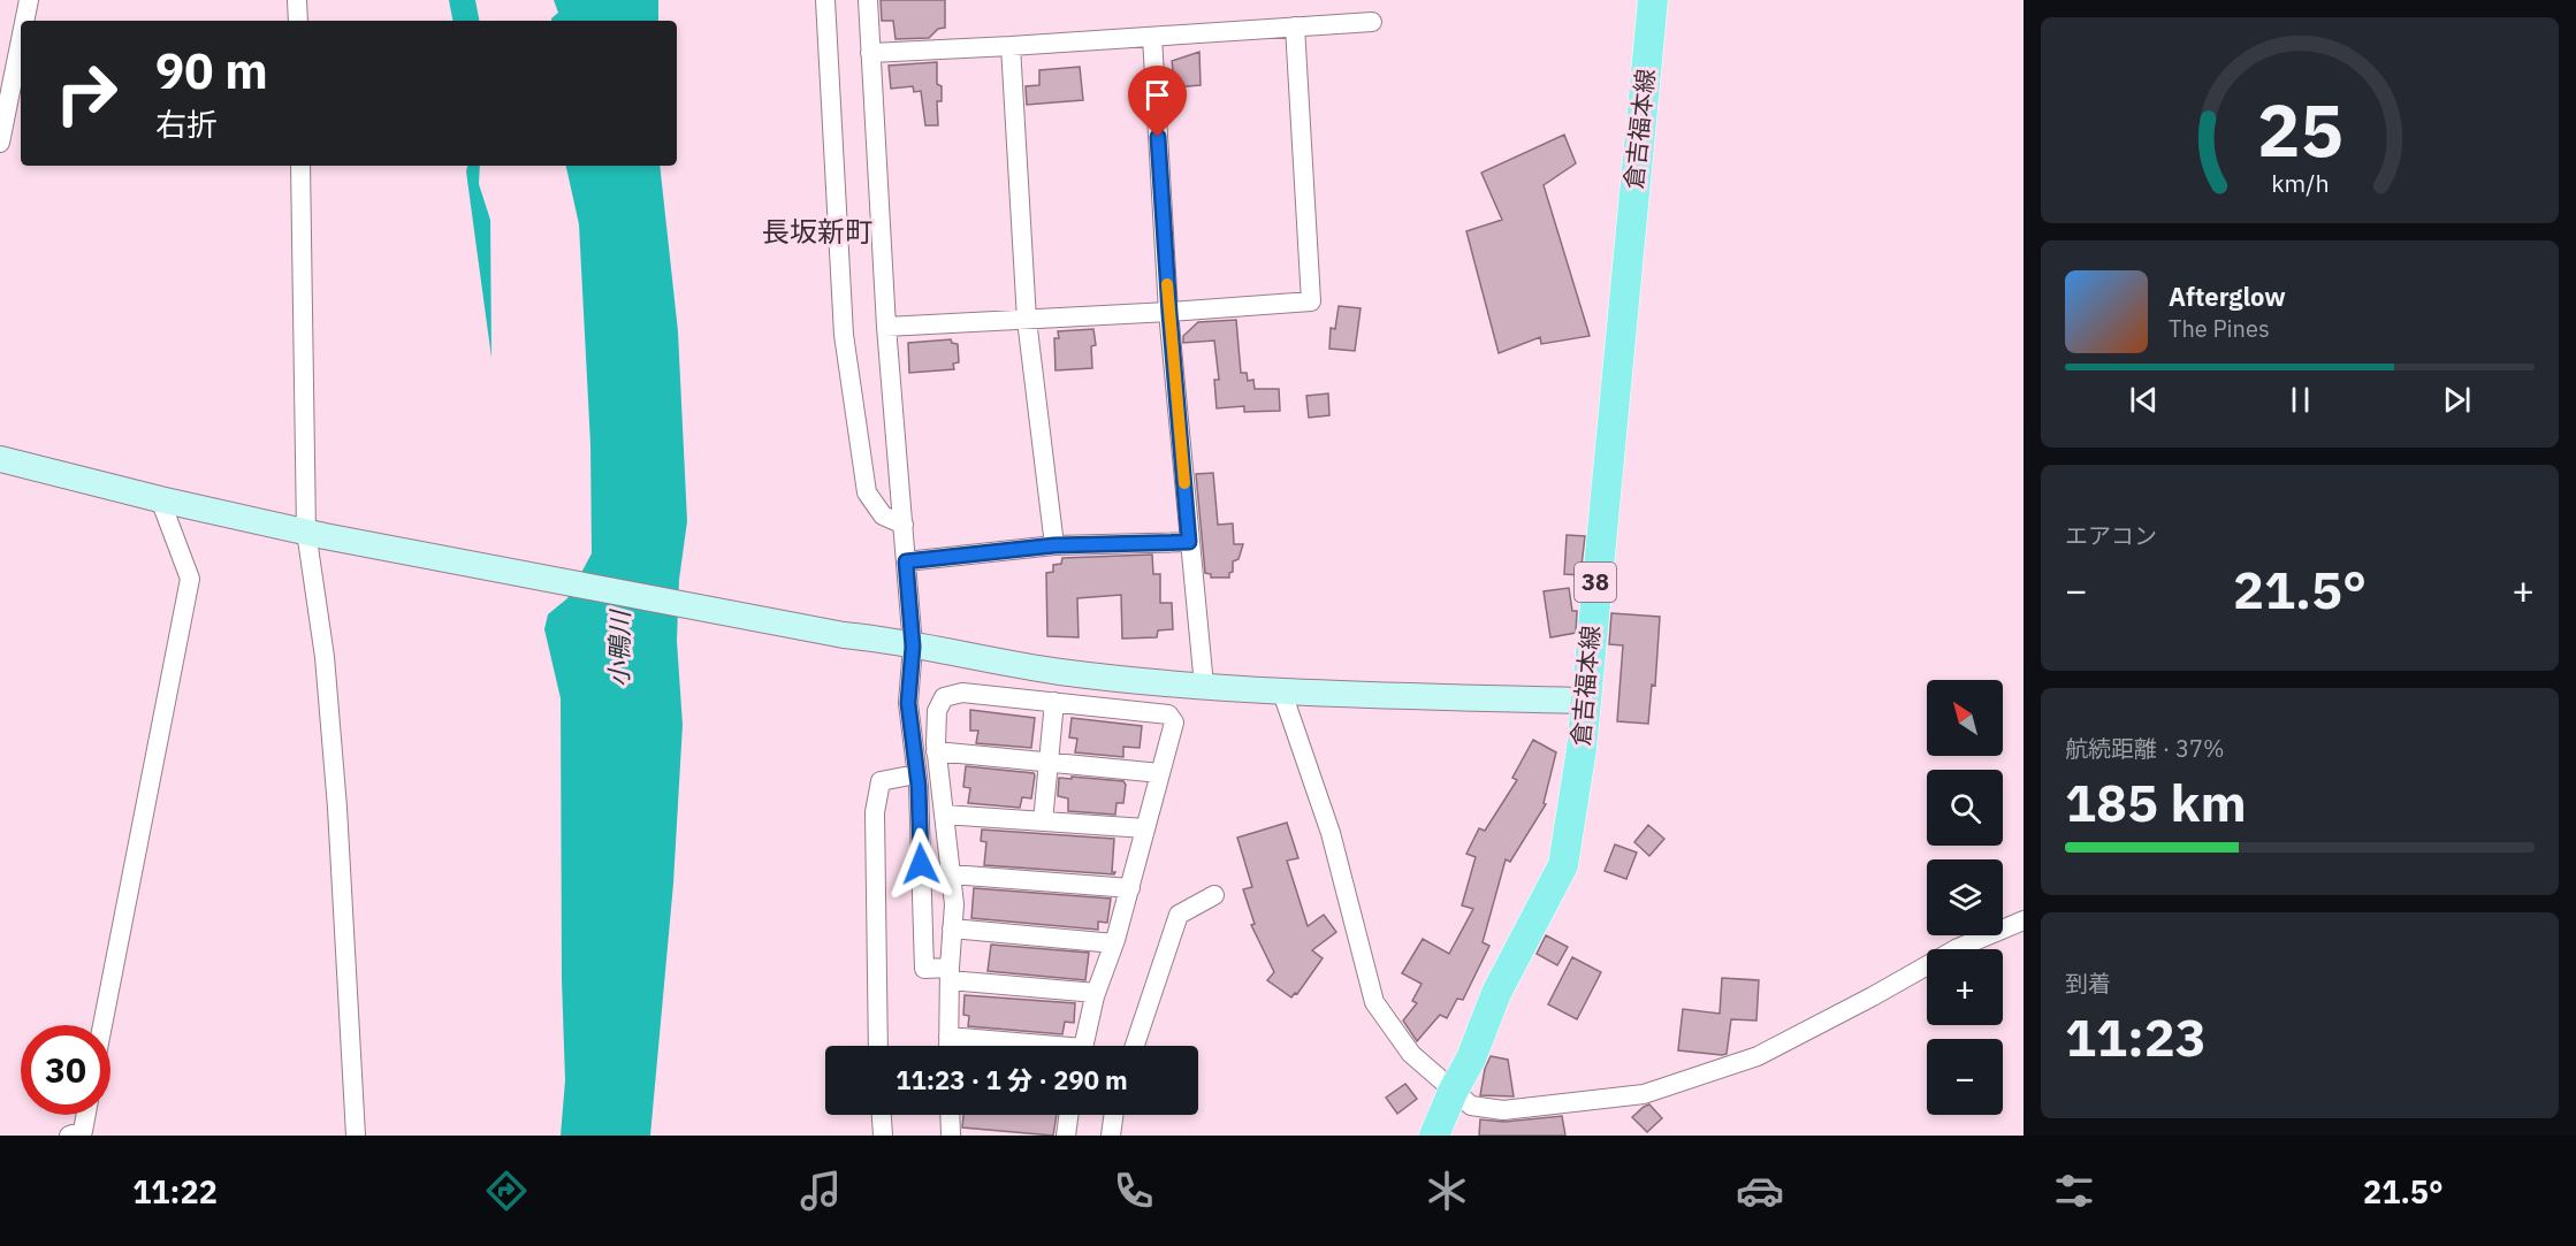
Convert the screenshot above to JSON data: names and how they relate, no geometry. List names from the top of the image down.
{
  "streets": {
    "main road": ["倉吉福本線", "38"]
  },
  "districts": ["長坂新町"],
  "water": ["小鴨川"],
  "north": "top left",
  "page": {
    "turn": ["90 m", "右折"],
    "song": ["Afterglow", "The Pines"],
    "tile": [
      "エアコン",
      ["航続距離 · 37%", "185 km"],
      ["到着", "11:23"]
    ],
    "heat": ["−", "21.5°", "+"],
    "map_buttons": ["+", "−"],
    "limit": "30",
    "trip": "11:23 · 1 分 · 290 m",
    "tabs": ["11:22", "21.5°"],
    "gauge": ["25", "km/h"]
  }
}
